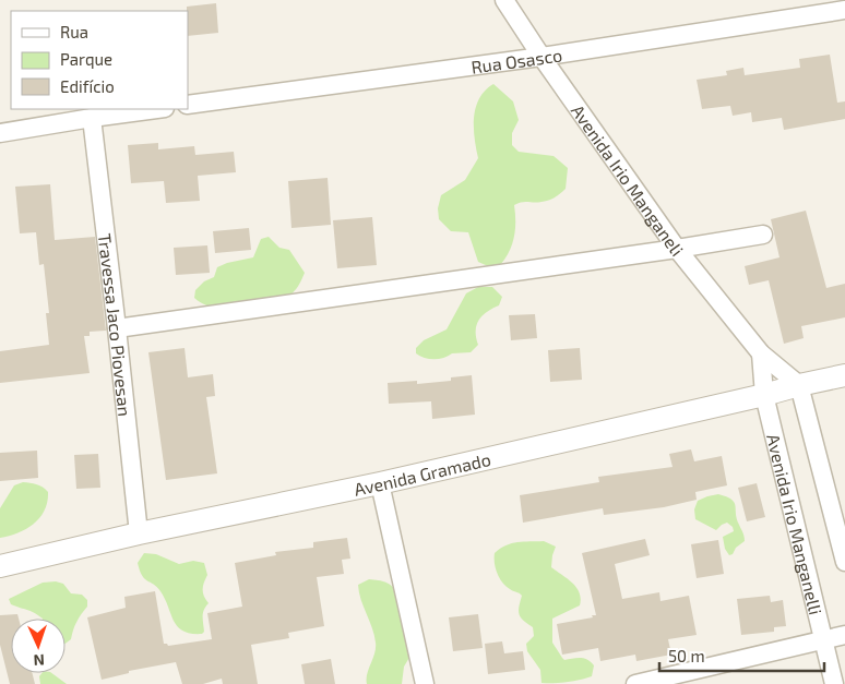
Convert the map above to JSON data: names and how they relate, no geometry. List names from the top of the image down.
{
  "streets": {
    "street": [
      "Rua Osasco",
      "Avenida Irio Manganeli",
      "Travessa Jaco Piovesan",
      "Avenida Gramado",
      "Avenida Irio Manganelli"
    ]
  },
  "crossings": [
    ["Rua Osasco", "Avenida Irio Manganeli"],
    ["Avenida Irio Manganeli", "Avenida Gramado"],
    ["Avenida Irio Manganeli", "Avenida Irio Manganelli"],
    ["Travessa Jaco Piovesan", "Avenida Gramado"],
    ["Avenida Gramado", "Avenida Irio Manganelli"]
  ],
  "legend": ["Rua", "Parque", "Edifício"],
  "scale_bar": "50 m",
  "north": "bottom"
}
